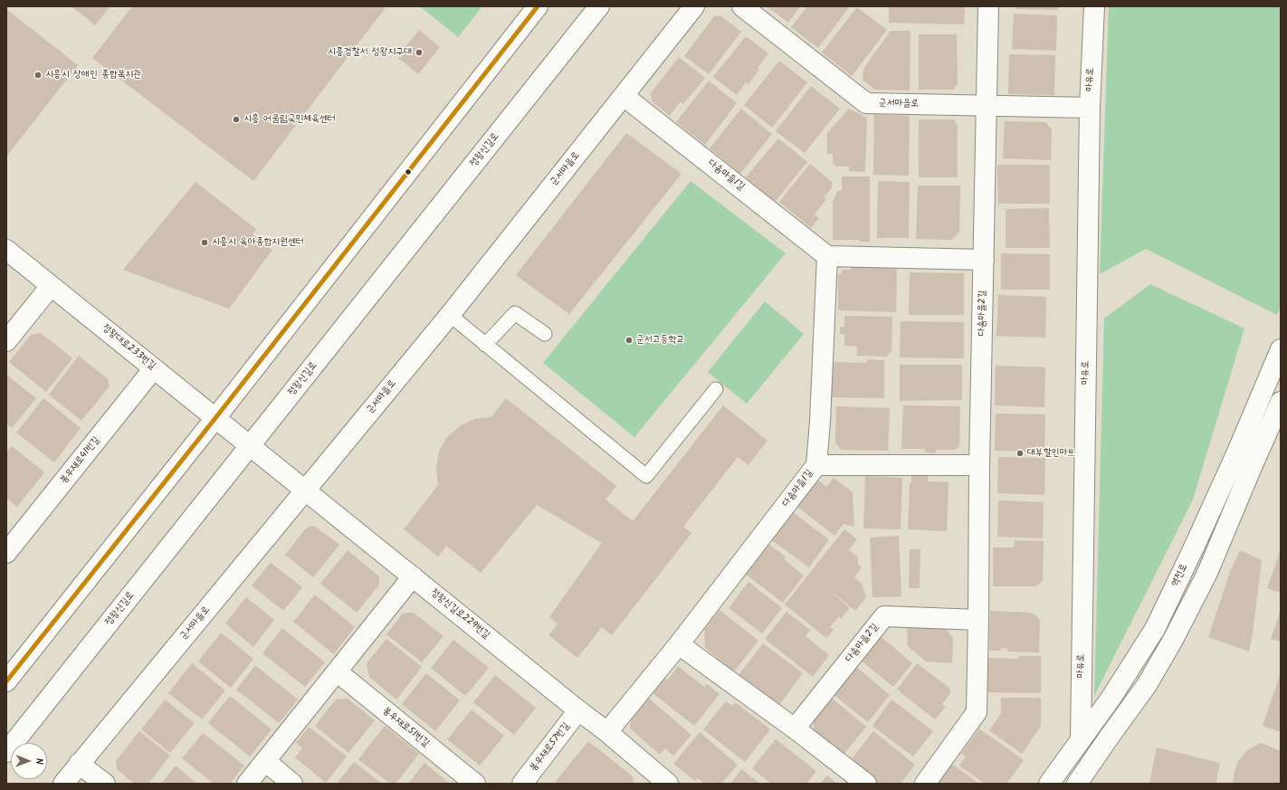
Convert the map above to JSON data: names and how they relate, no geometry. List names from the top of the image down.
{
  "streets": {
    "street": [
      "마유로",
      "군서마을로",
      "정왕신길로",
      "다솜마을1길",
      "다솜마을2길",
      "정왕대로233번길",
      "봉우재로41번길",
      "역전로",
      "정왕신길로229번길",
      "봉우재로51번길",
      "봉우재로57번길"
    ]
  },
  "crossings": [
    ["마유로", "군서마을로"],
    ["마유로", "역전로"],
    ["군서마을로", "다솜마을1길"],
    ["군서마을로", "다솜마을2길"],
    ["군서마을로", "정왕신길로229번길"],
    ["정왕신길로", "정왕대로233번길"],
    ["정왕신길로", "정왕신길로229번길"],
    ["다솜마을1길", "정왕신길로229번길"],
    ["정왕대로233번길", "봉우재로41번길"],
    ["정왕대로233번길", "정왕신길로229번길"],
    ["정왕신길로229번길", "봉우재로57번길"]
  ],
  "places": [
    "시흥경찰서 정왕지구대",
    "시흥시 장애인 종합복지관",
    "시흥 어울림국민체육센터",
    "시흥시 육아종합지원센터",
    "군서고등학교",
    "대부할인마트"
  ],
  "north": "right"
}
